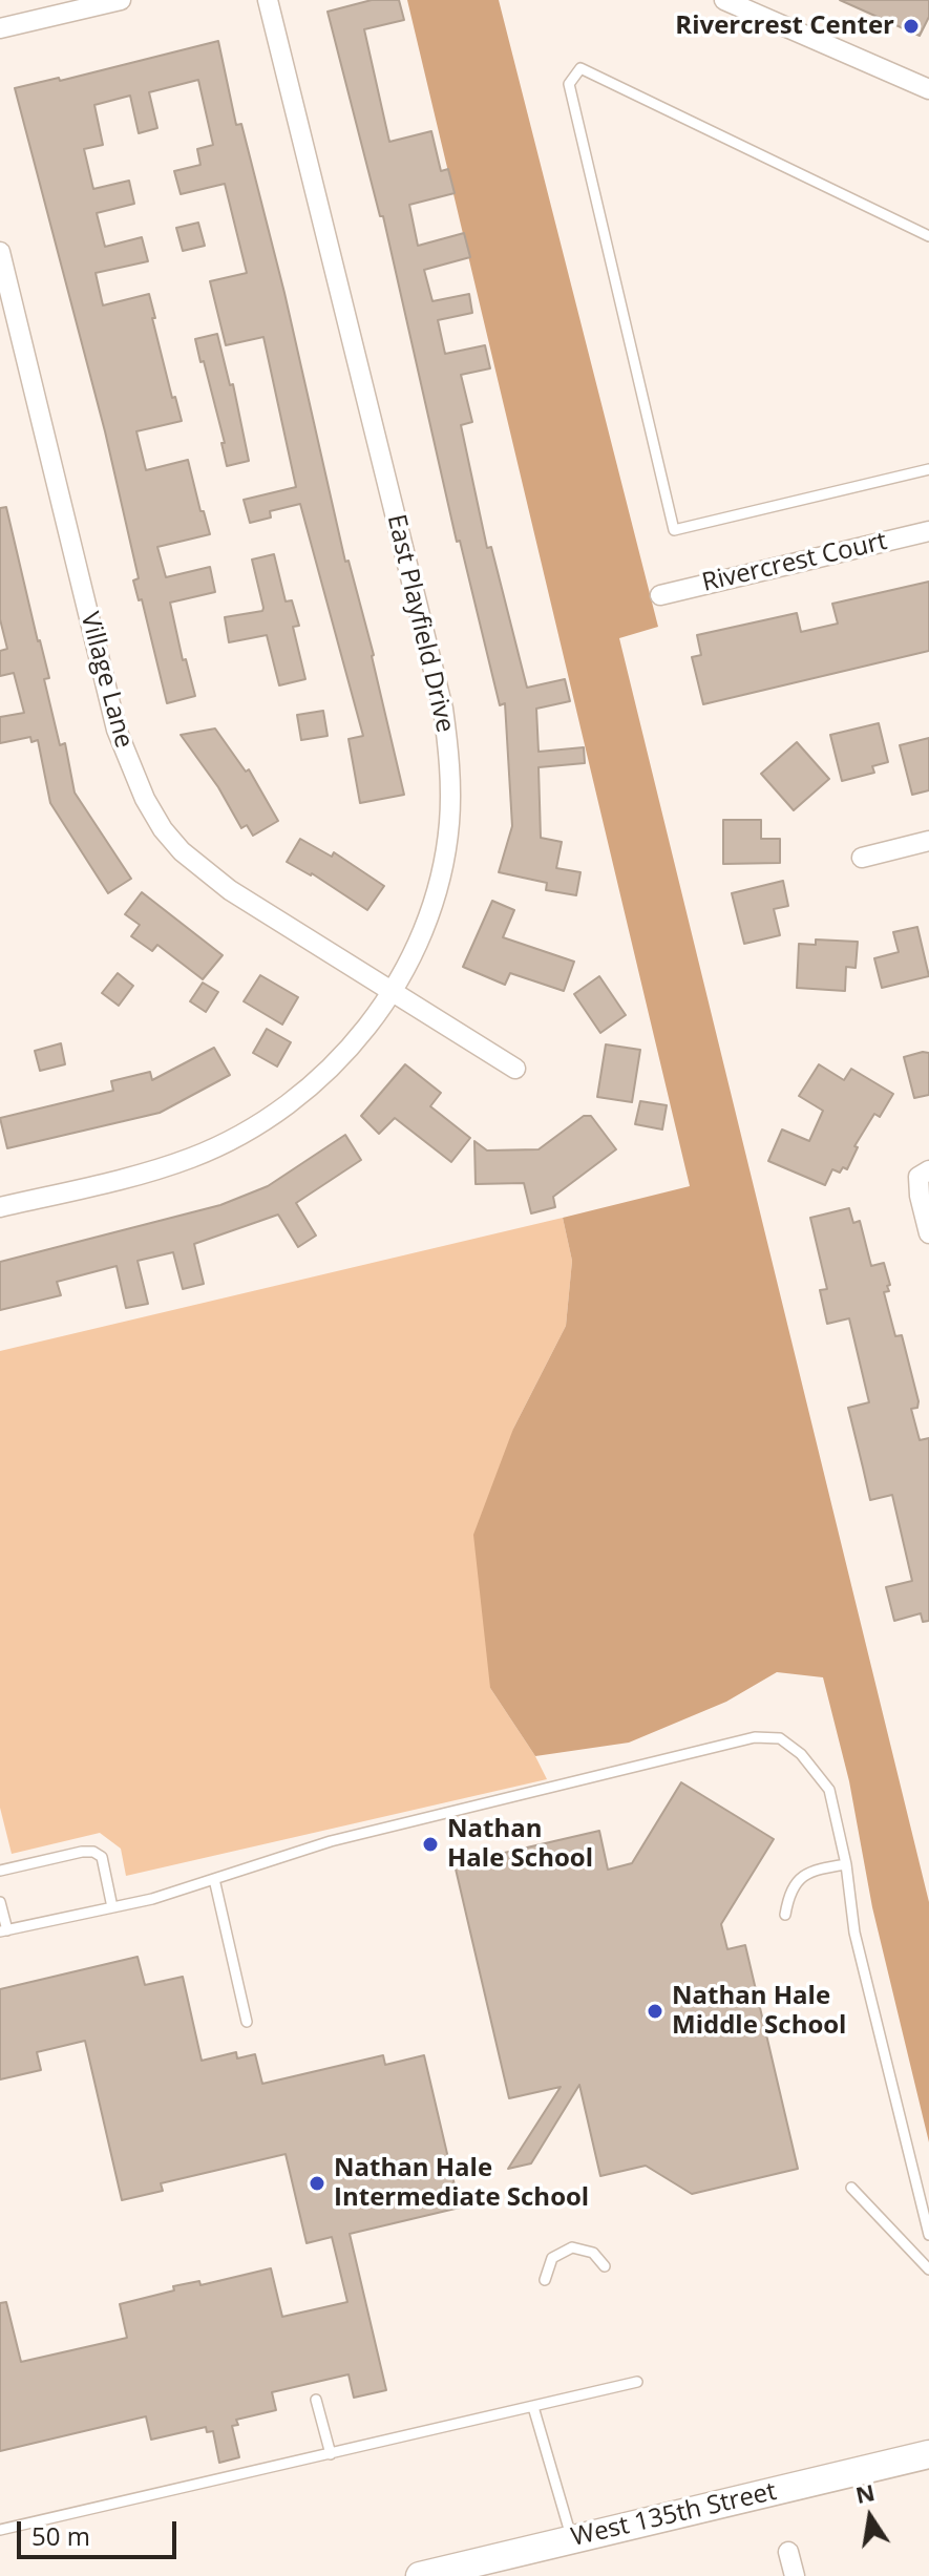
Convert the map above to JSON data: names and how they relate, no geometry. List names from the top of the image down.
{
  "streets": {
    "street": [
      "Rivercrest Court",
      "East Playfield Drive",
      "Village Lane",
      "West 135th Street"
    ]
  },
  "crossings": [
    ["East Playfield Drive", "Village Lane"]
  ],
  "places": [
    "Rivercrest Center",
    "Nathan Hale School",
    "Nathan Hale Middle School",
    "Nathan Hale Intermediate School"
  ],
  "scale_bar": "50 m",
  "north": "top"
}
